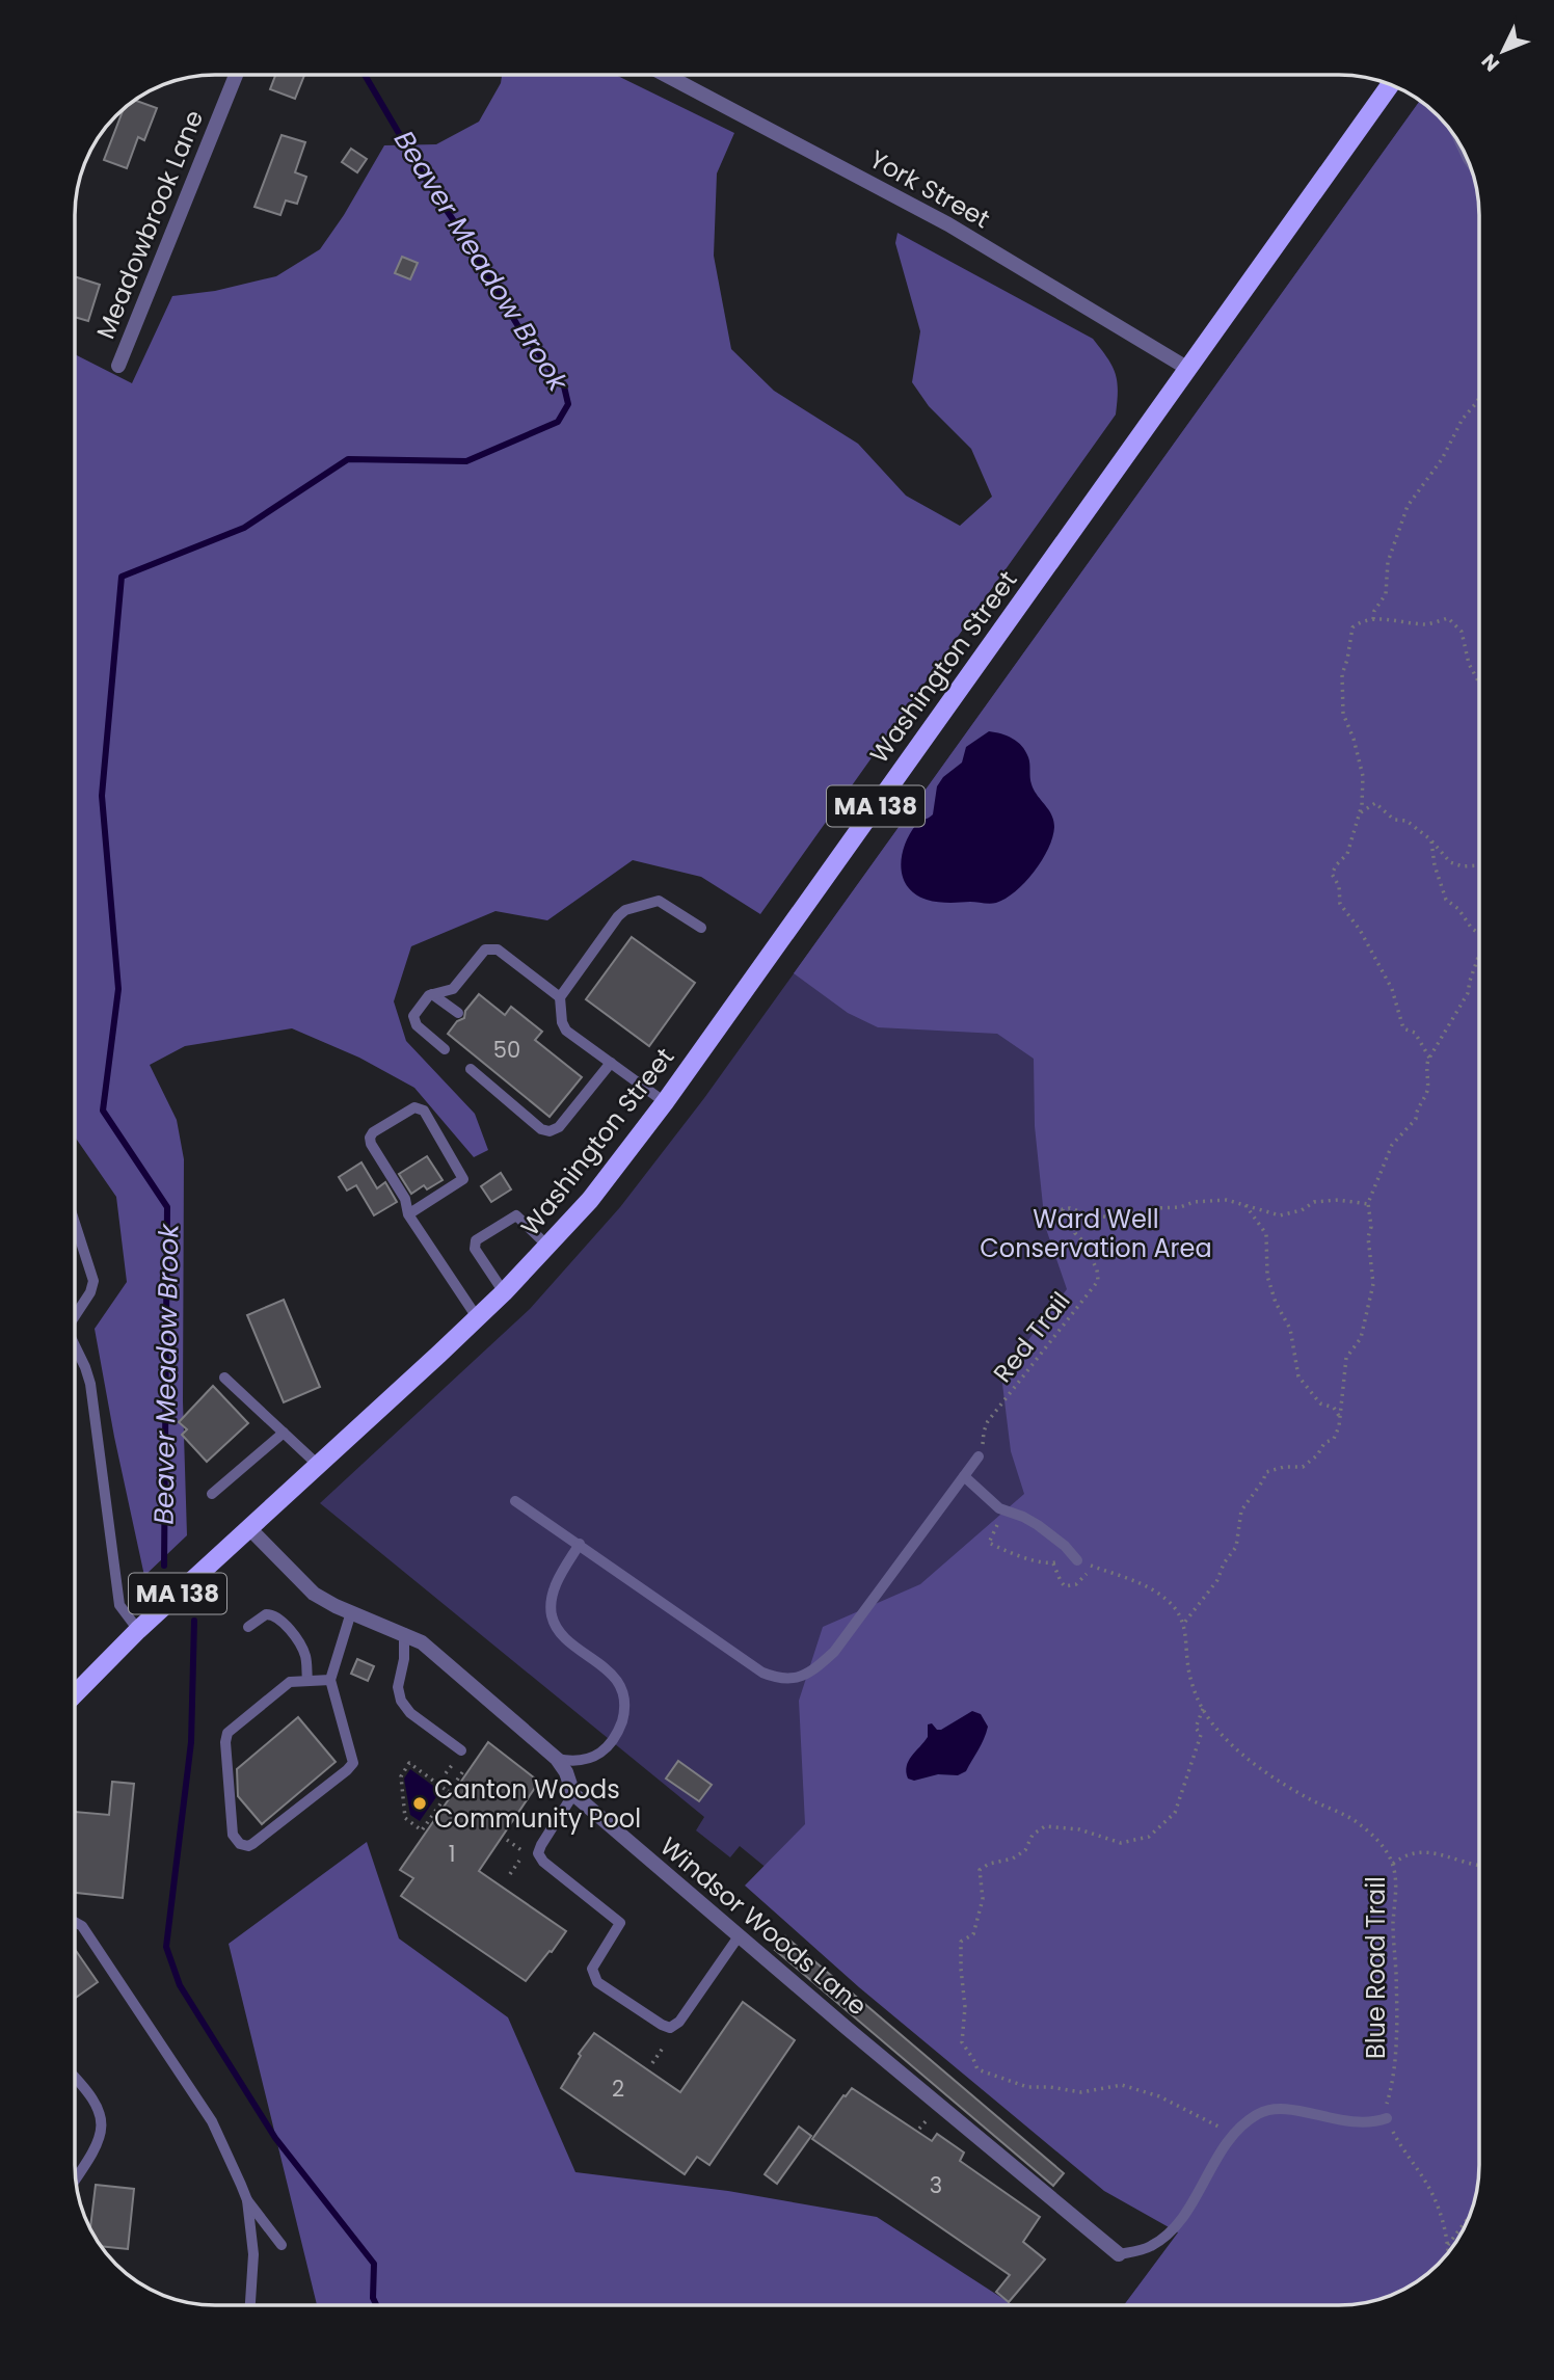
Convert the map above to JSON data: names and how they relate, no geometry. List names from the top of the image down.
{
  "streets": {
    "main road": ["Washington Street", "MA 138"],
    "street": ["York Street", "Meadowbrook Lane", "Windsor Woods Lane"],
    "path": ["Red Trail", "Blue Road Trail"]
  },
  "crossings": [
    ["York Street", "Washington Street"],
    ["Washington Street", "MA 138"],
    ["Washington Street", "Windsor Woods Lane"],
    ["MA 138", "Windsor Woods Lane"]
  ],
  "water": ["Beaver Meadow Brook"],
  "parks": ["Ward Well Conservation Area"],
  "places": ["Canton Woods Community Pool"],
  "house_numbers": [
    "50",
    "1",
    "2",
    "3"
  ],
  "north": "bottom left"
}
